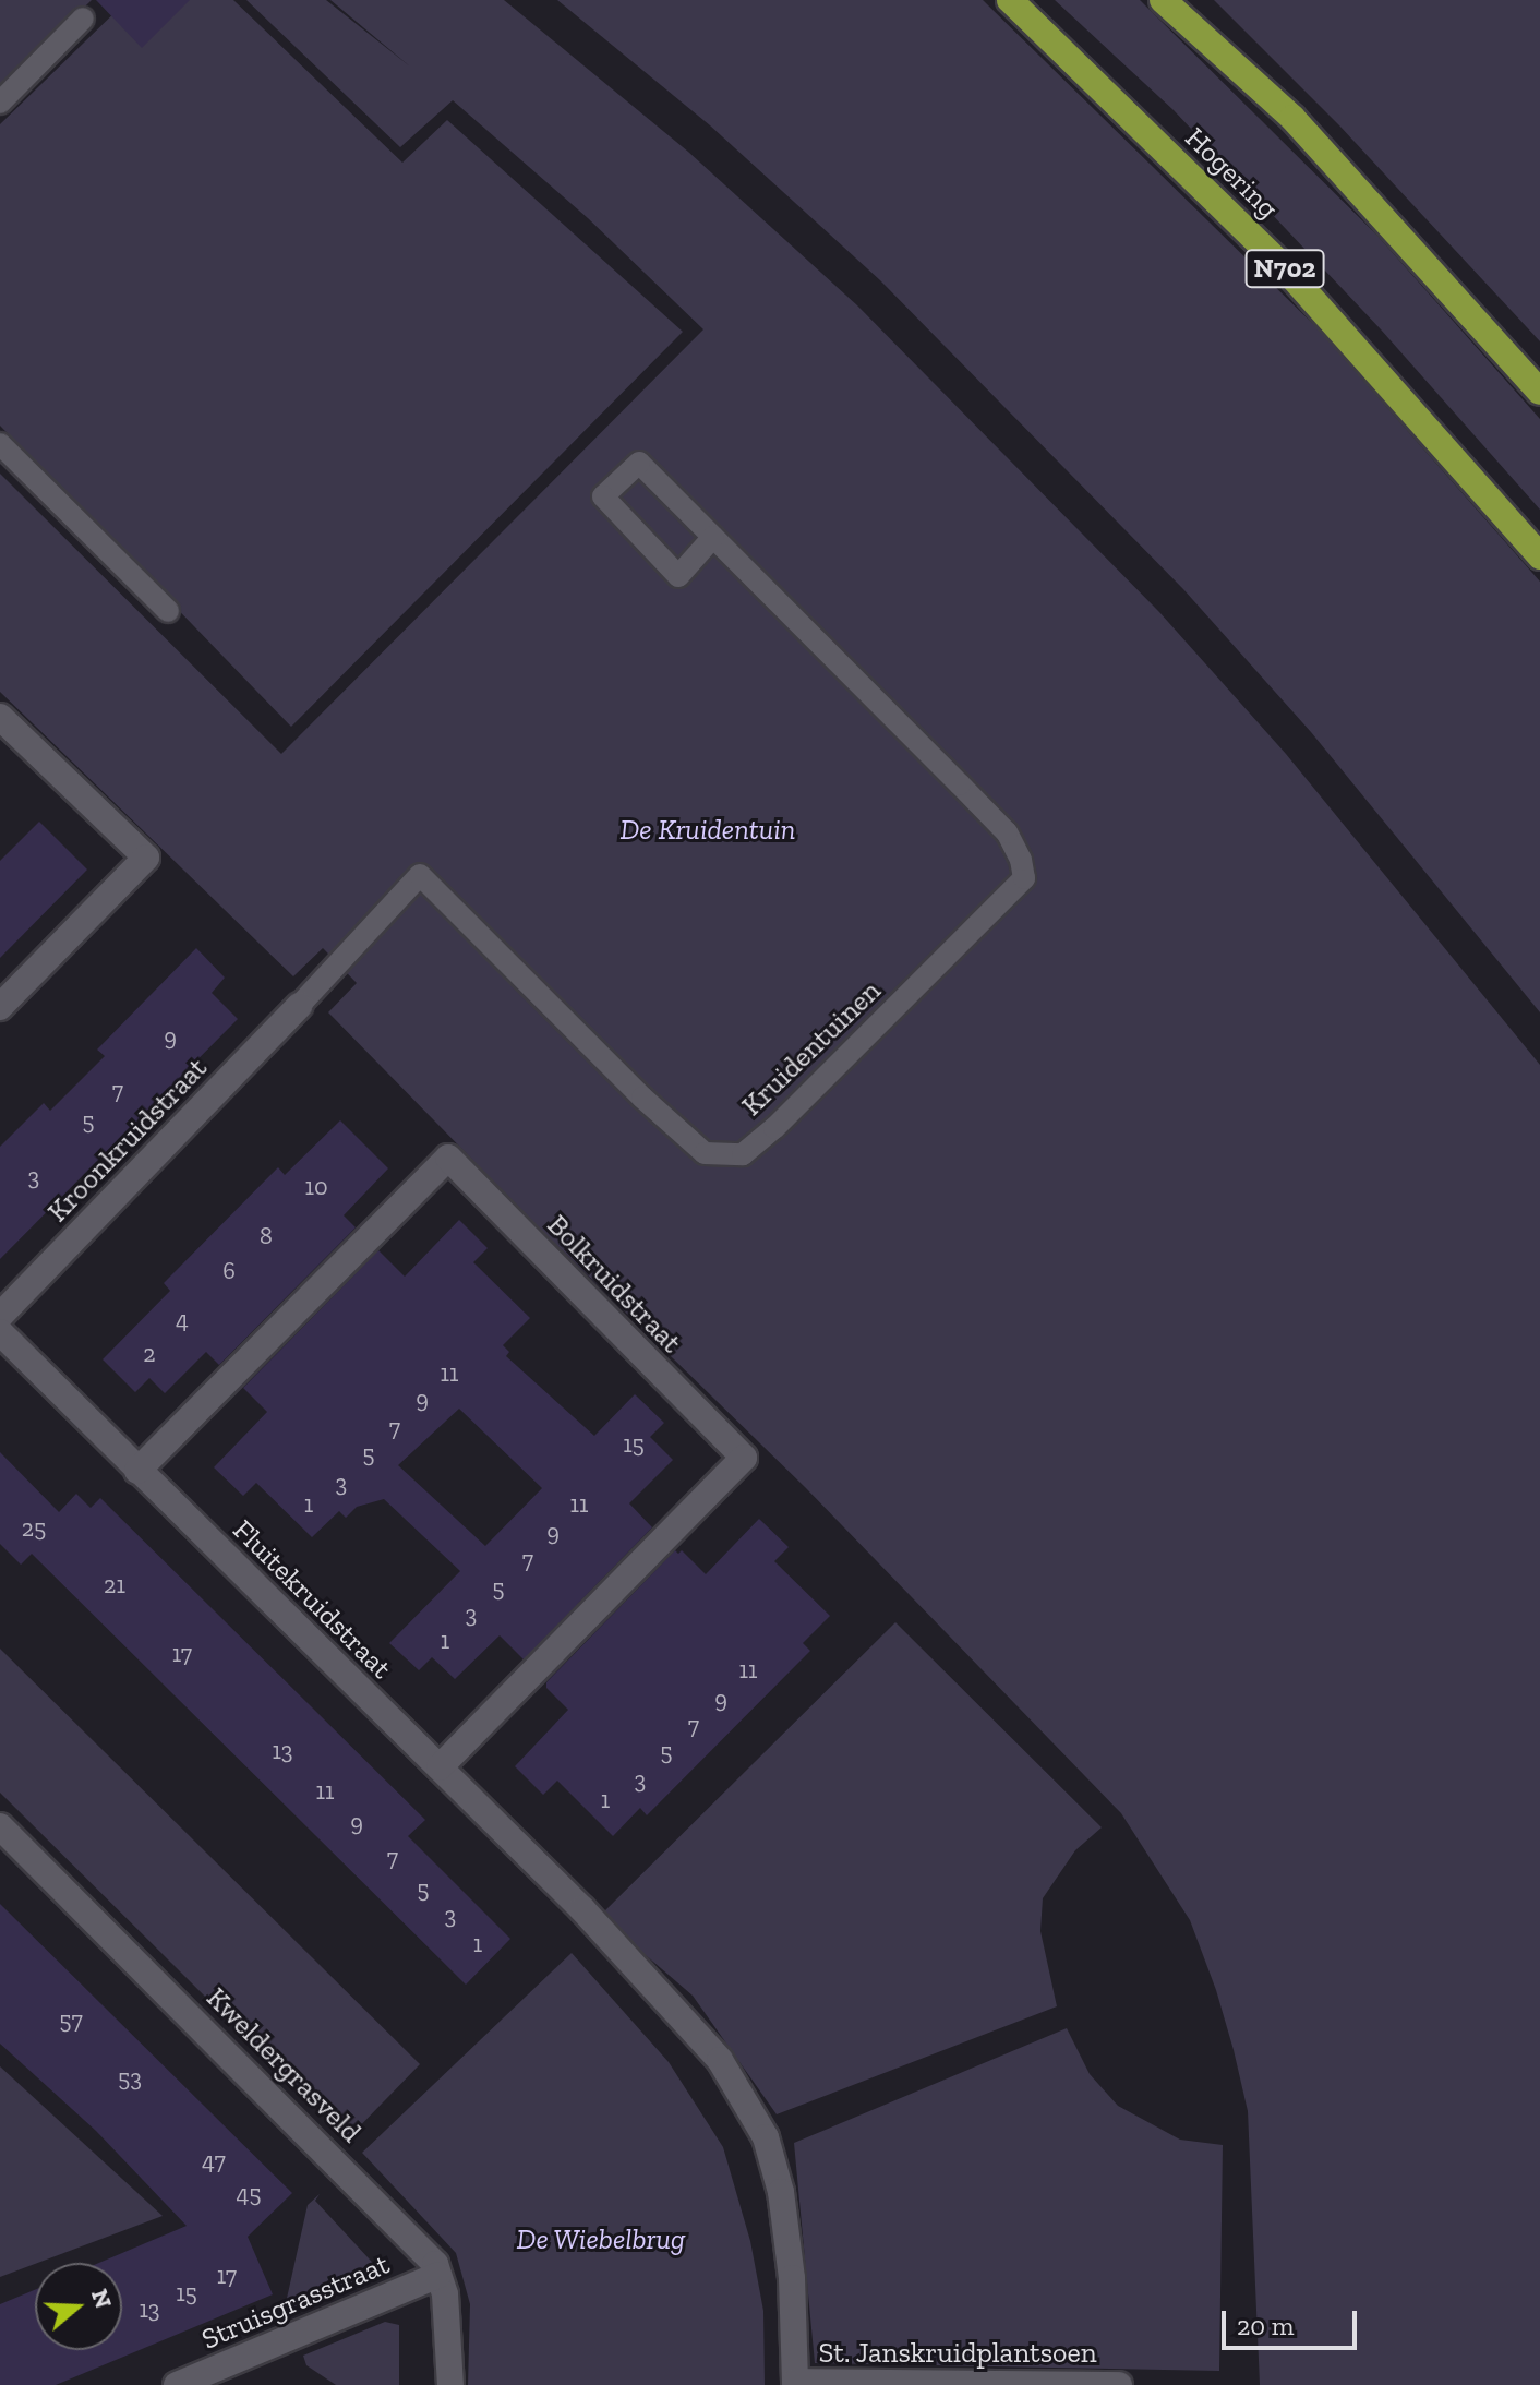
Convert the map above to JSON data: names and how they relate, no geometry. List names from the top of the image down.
{
  "streets": {
    "highway": ["Hogering", "N702"],
    "street": [
      "Kroonkruidstraat",
      "Bolkruidstraat",
      "Fluitekruidstraat",
      "Kweldergrasveld",
      "Struisgrasstraat",
      "St. Janskruidplantsoen"
    ],
    "lane": ["Kruidentuinen"]
  },
  "crossings": [
    ["Kruidentuinen", "Kroonkruidstraat"],
    ["Bolkruidstraat", "Fluitekruidstraat"],
    ["Fluitekruidstraat", "St. Janskruidplantsoen"],
    ["Kweldergrasveld", "Struisgrasstraat"]
  ],
  "parks": ["De Kruidentuin", "De Wiebelbrug"],
  "house_numbers": [
    "9",
    "7",
    "5",
    "3",
    "10",
    "8",
    "6",
    "4",
    "2",
    "11",
    "9",
    "7",
    "15",
    "5",
    "3",
    "1",
    "11",
    "25",
    "9",
    "7",
    "21",
    "5",
    "3",
    "1",
    "17",
    "11",
    "9",
    "7",
    "13",
    "5",
    "3",
    "11",
    "1",
    "9",
    "7",
    "5",
    "3",
    "1",
    "57",
    "53",
    "47",
    "45",
    "17",
    "15",
    "13"
  ],
  "scale_bar": "20 m",
  "north": "right"
}
